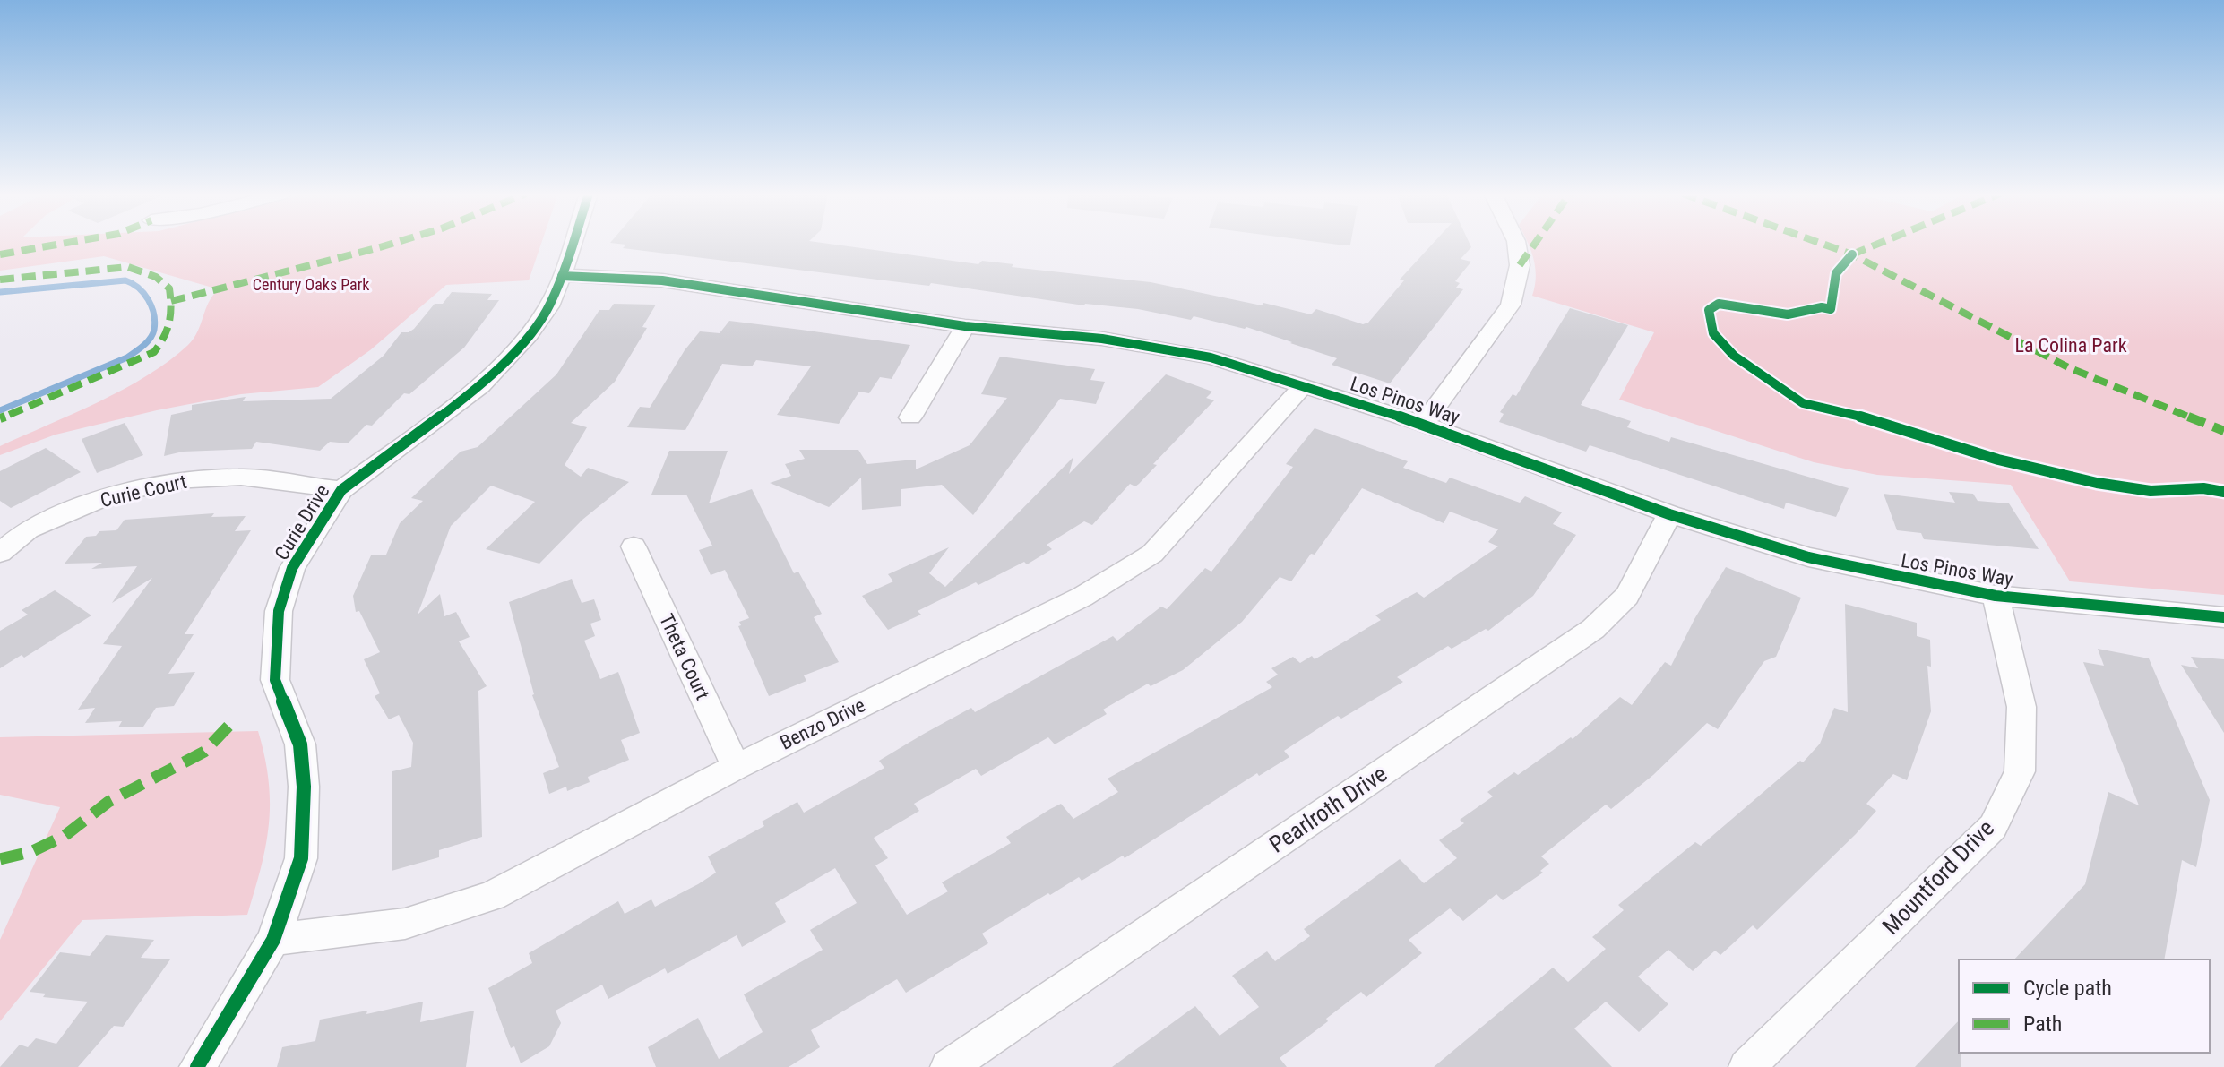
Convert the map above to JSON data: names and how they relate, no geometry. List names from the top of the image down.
{
  "streets": {
    "street": [
      "Los Pinos Way",
      "Curie Court",
      "Curie Drive",
      "Theta Court",
      "Benzo Drive",
      "Pearlroth Drive",
      "Mountford Drive"
    ]
  },
  "crossings": [
    ["Los Pinos Way", "Curie Drive"],
    ["Los Pinos Way", "Benzo Drive"],
    ["Los Pinos Way", "Pearlroth Drive"],
    ["Los Pinos Way", "Mountford Drive"],
    ["Curie Court", "Curie Drive"],
    ["Curie Drive", "Benzo Drive"],
    ["Theta Court", "Benzo Drive"]
  ],
  "parks": ["Century Oaks Park", "La Colina Park"],
  "legend": ["Cycle path", "Path"]
}
